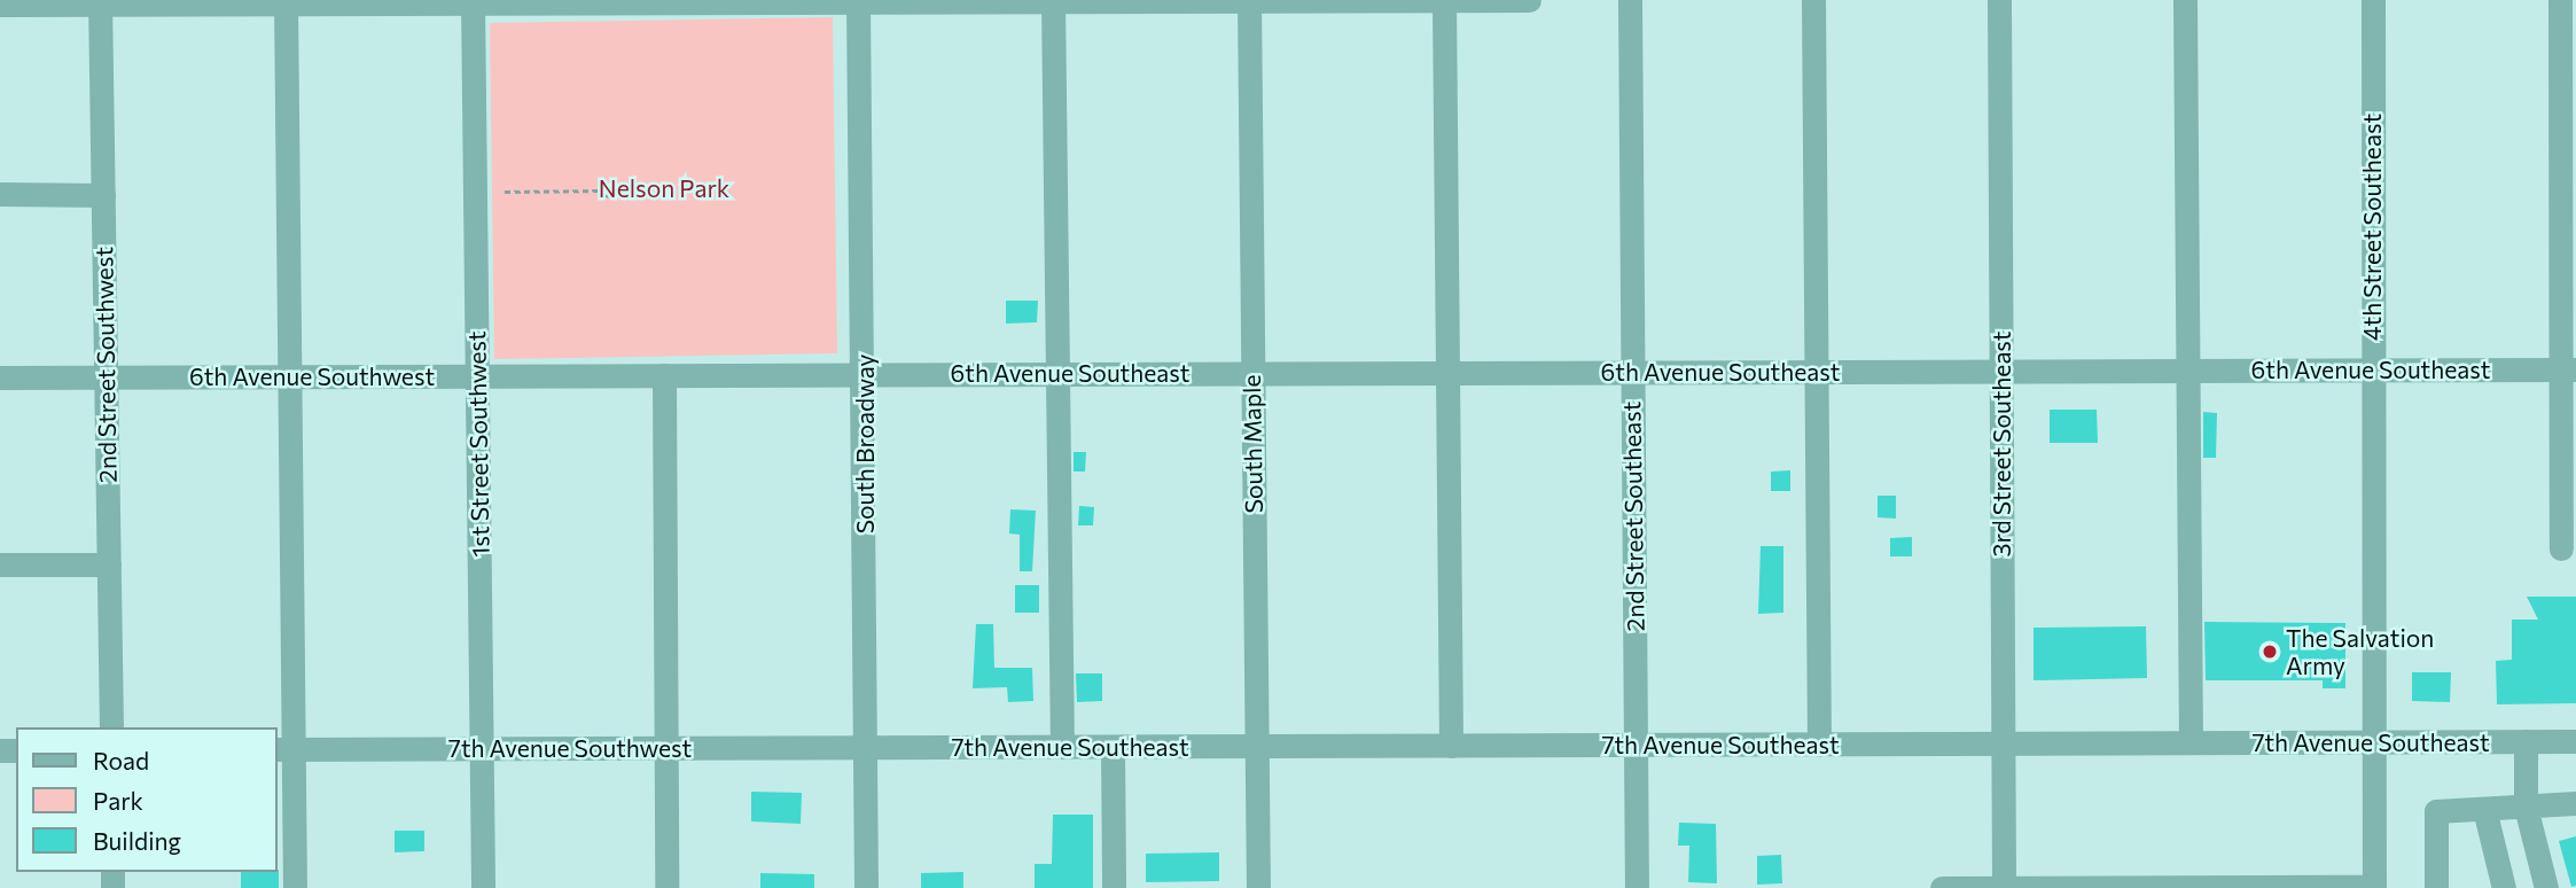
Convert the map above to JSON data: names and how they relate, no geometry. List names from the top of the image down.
{
  "streets": {
    "street": [
      "4th Street Southeast",
      "2nd Street Southwest",
      "6th Avenue Southeast",
      "6th Avenue Southwest",
      "1st Street Southwest",
      "South Broadway",
      "South Maple",
      "3rd Street Southeast",
      "2nd Street Southeast",
      "7th Avenue Southeast",
      "7th Avenue Southwest"
    ]
  },
  "crossings": [
    ["4th Street Southeast", "6th Avenue Southeast"],
    ["4th Street Southeast", "7th Avenue Southeast"],
    ["2nd Street Southwest", "6th Avenue Southwest"],
    ["6th Avenue Southeast", "6th Avenue Southwest"],
    ["6th Avenue Southeast", "South Broadway"],
    ["6th Avenue Southeast", "South Maple"],
    ["6th Avenue Southeast", "3rd Street Southeast"],
    ["6th Avenue Southeast", "2nd Street Southeast"],
    ["6th Avenue Southwest", "1st Street Southwest"],
    ["6th Avenue Southwest", "South Broadway"],
    ["1st Street Southwest", "7th Avenue Southwest"],
    ["South Broadway", "7th Avenue Southeast"],
    ["South Broadway", "7th Avenue Southwest"],
    ["South Maple", "7th Avenue Southeast"],
    ["3rd Street Southeast", "7th Avenue Southeast"],
    ["2nd Street Southeast", "7th Avenue Southeast"],
    ["7th Avenue Southeast", "7th Avenue Southwest"]
  ],
  "parks": ["Nelson Park"],
  "places": ["The Salvation Army"],
  "legend": ["Road", "Park", "Building"]
}
